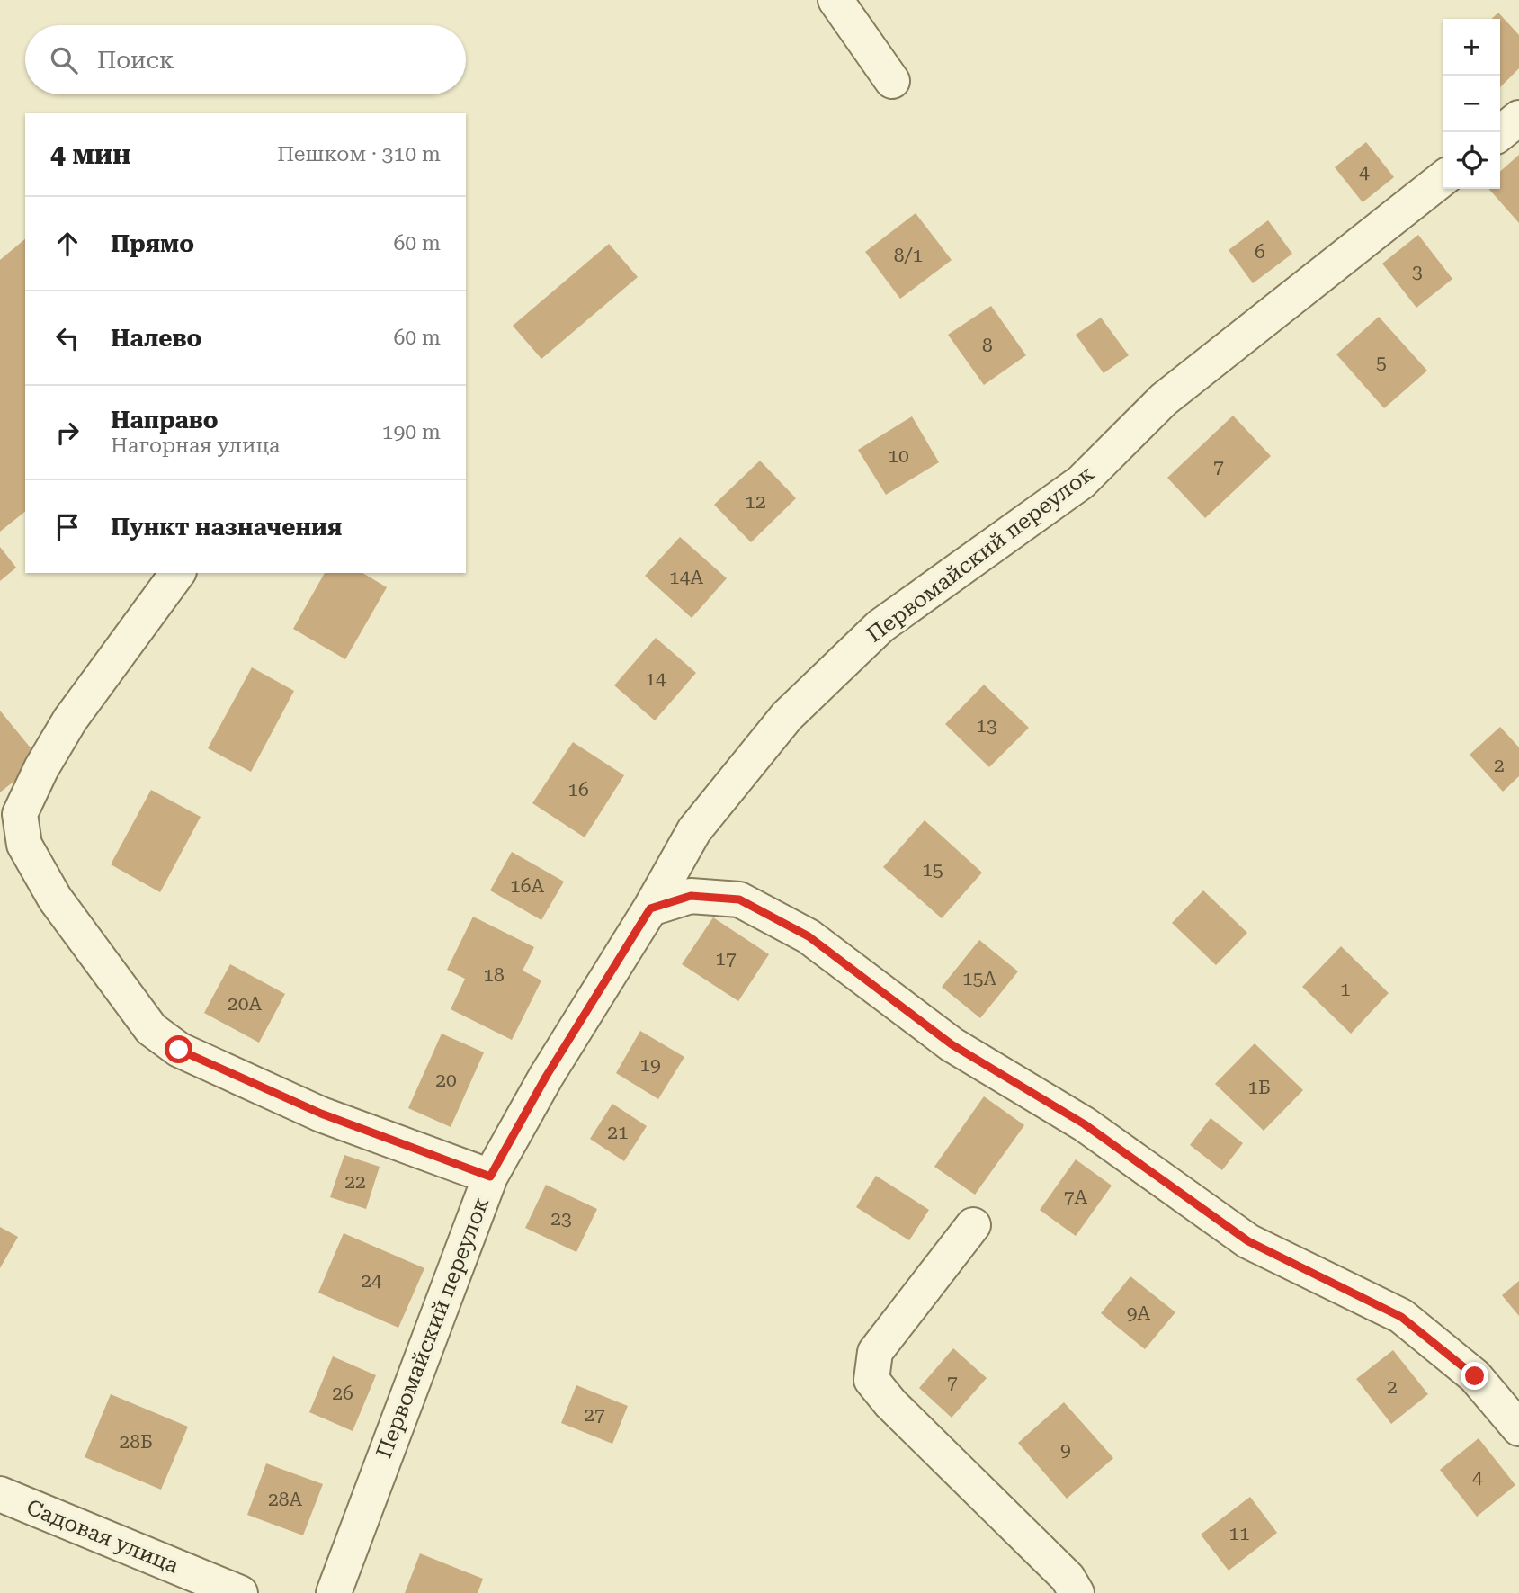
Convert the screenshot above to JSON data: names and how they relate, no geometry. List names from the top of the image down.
{
  "streets": {
    "street": ["Первомайский переулок", "Садовая улица"]
  },
  "house_numbers": [
    "4",
    "6",
    "8/1",
    "3",
    "8",
    "5",
    "10",
    "7",
    "12",
    "14А",
    "14",
    "13",
    "2",
    "16",
    "15",
    "16А",
    "17",
    "18",
    "15А",
    "1",
    "20А",
    "19",
    "20",
    "1Б",
    "21",
    "22",
    "7А",
    "23",
    "24",
    "9А",
    "7",
    "2",
    "26",
    "27",
    "28Б",
    "9",
    "4",
    "28А",
    "11"
  ],
  "page": {
    "map_buttons": ["+", "−"],
    "search": "Поиск",
    "heading": ["4 мин", "Пешком · 310 m"],
    "list": [
      ["Прямо", "60 m"],
      ["Налево", "60 m"],
      ["Направо", "Нагорная улица", "190 m"],
      "Пункт назначения"
    ]
  }
}
